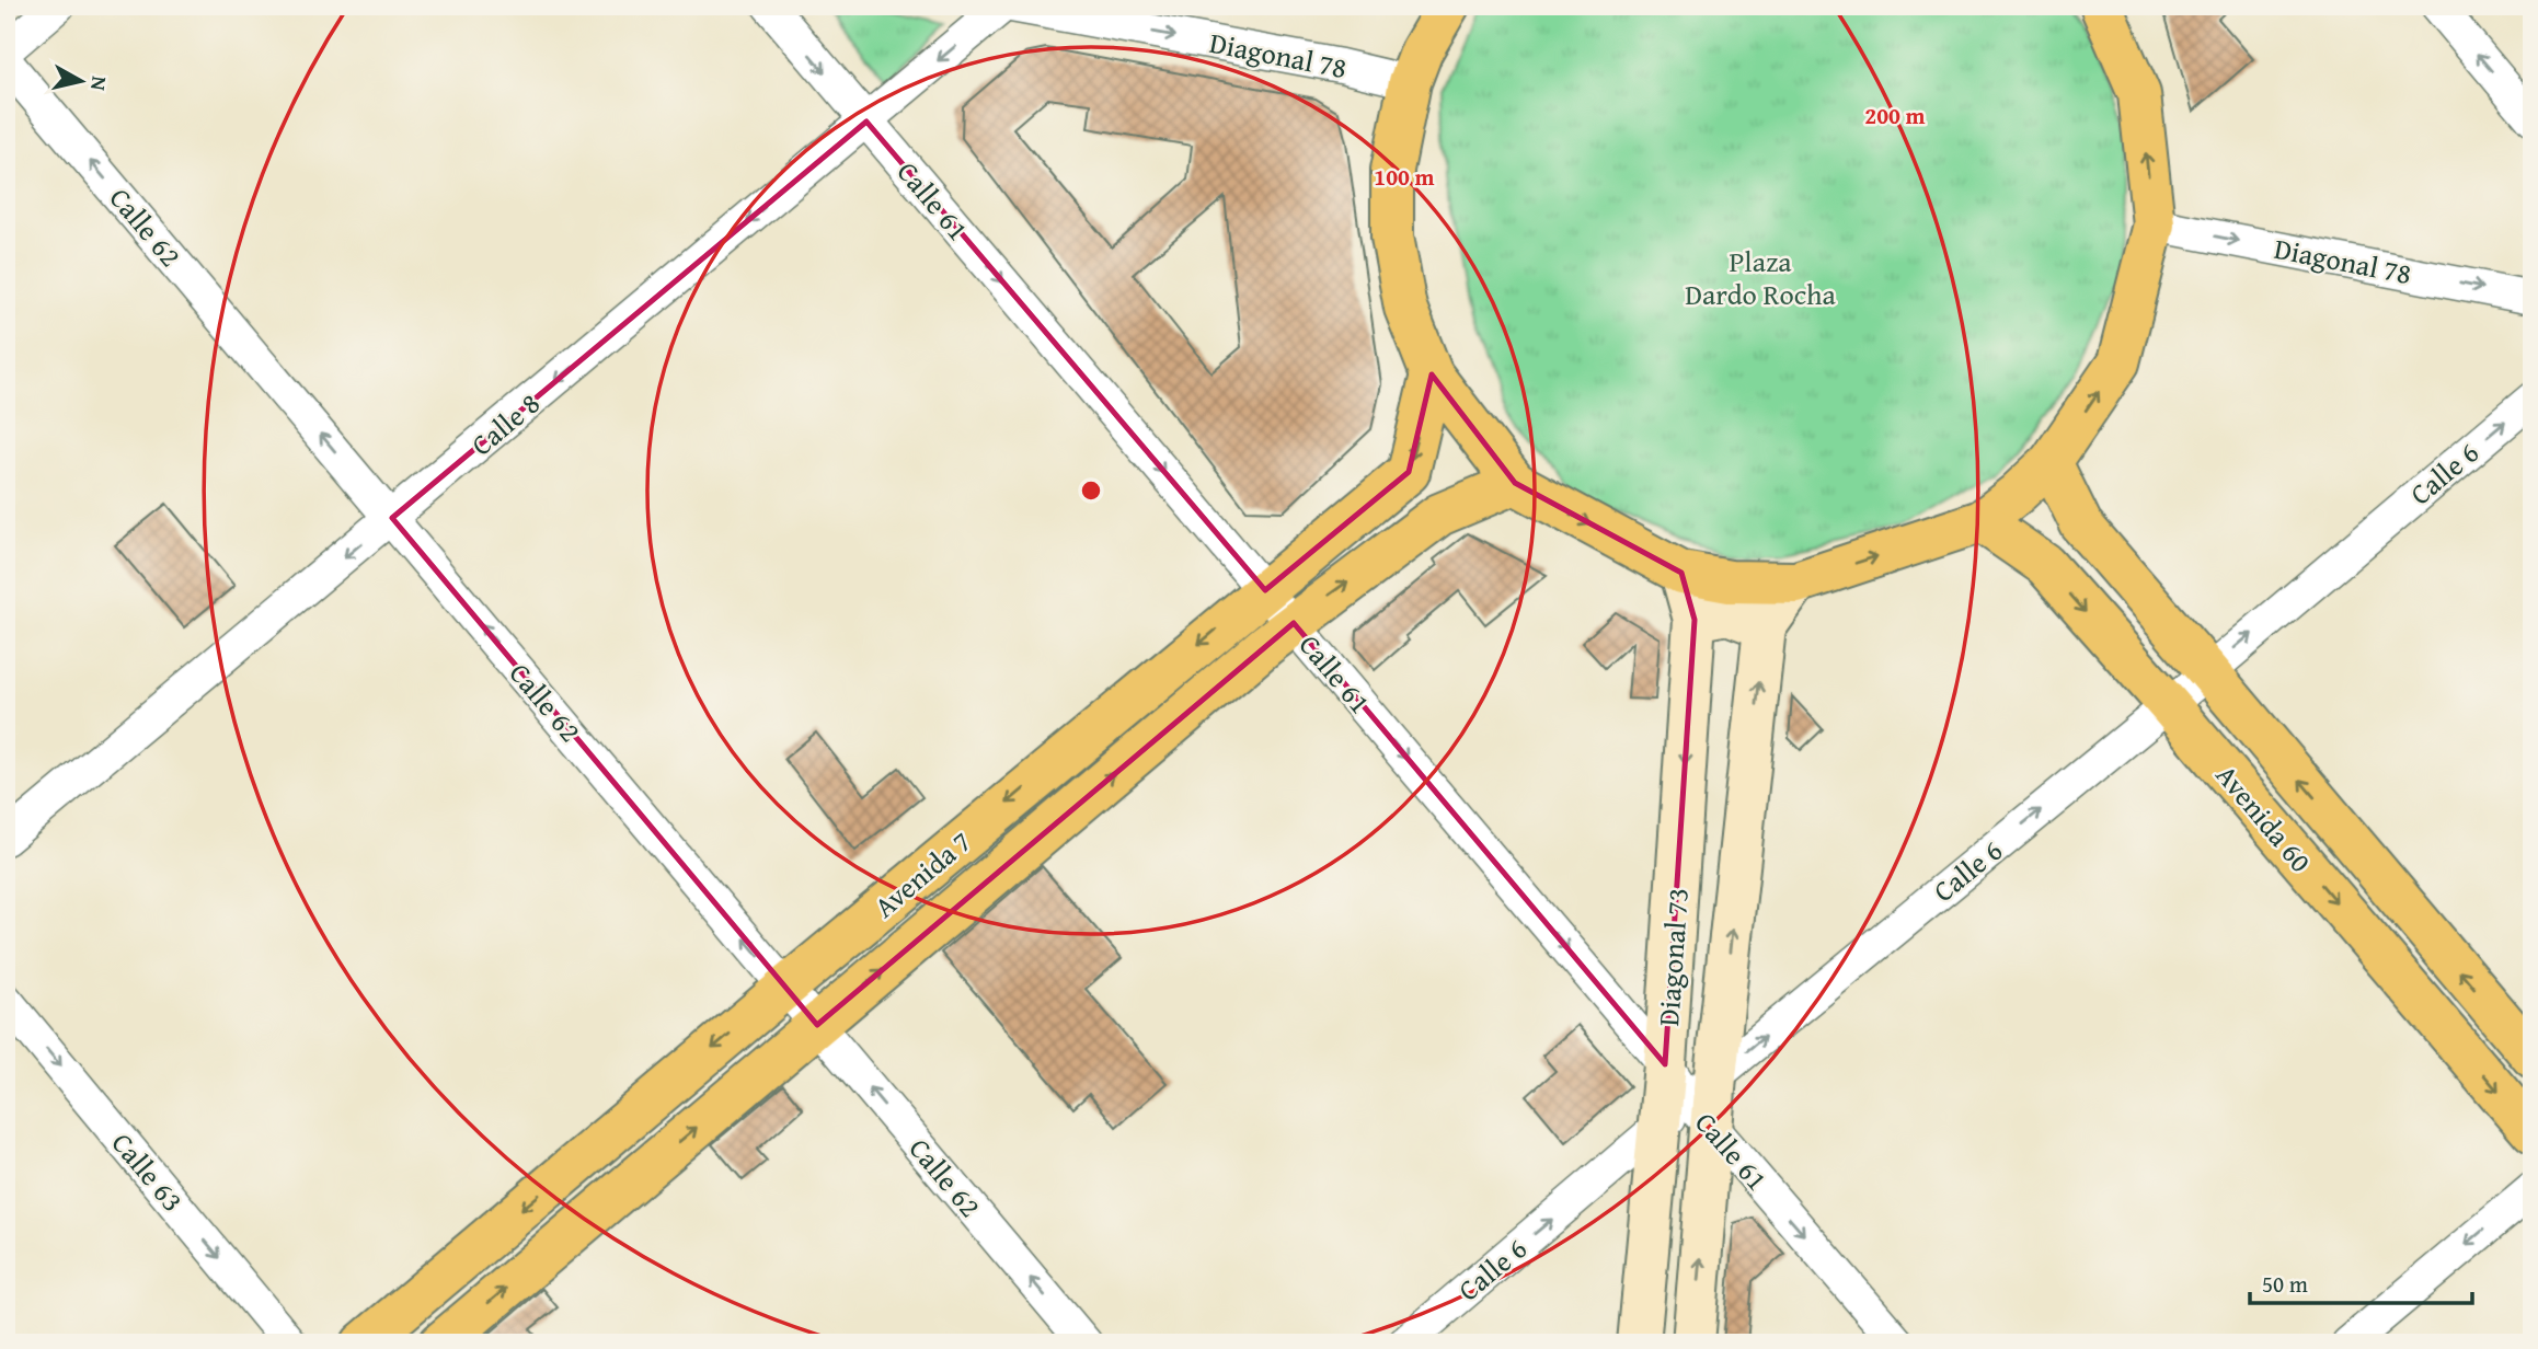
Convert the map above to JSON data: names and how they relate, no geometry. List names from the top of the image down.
{
  "streets": {
    "main road": ["Avenida 60", "Avenida 7", "Diagonal 73"],
    "street": [
      "Diagonal 78",
      "Calle 61",
      "Calle 62",
      "Calle 8",
      "Calle 6",
      "Calle 63"
    ]
  },
  "crossings": [
    ["Calle 61", "Calle 8"],
    ["Calle 61", "Calle 6"],
    ["Calle 61", "Avenida 7"],
    ["Calle 61", "Diagonal 73"],
    ["Calle 62", "Calle 8"],
    ["Calle 62", "Avenida 7"],
    ["Calle 6", "Avenida 60"],
    ["Calle 6", "Diagonal 73"]
  ],
  "one_way": [
    "Diagonal 78",
    "Calle 61",
    "Calle 62",
    "Calle 8",
    "Calle 6",
    "Calle 63"
  ],
  "parks": ["Plaza Dardo Rocha"],
  "scale_bar": "50 m",
  "north": "right",
  "rings": ["200 m", "100 m"]
}
